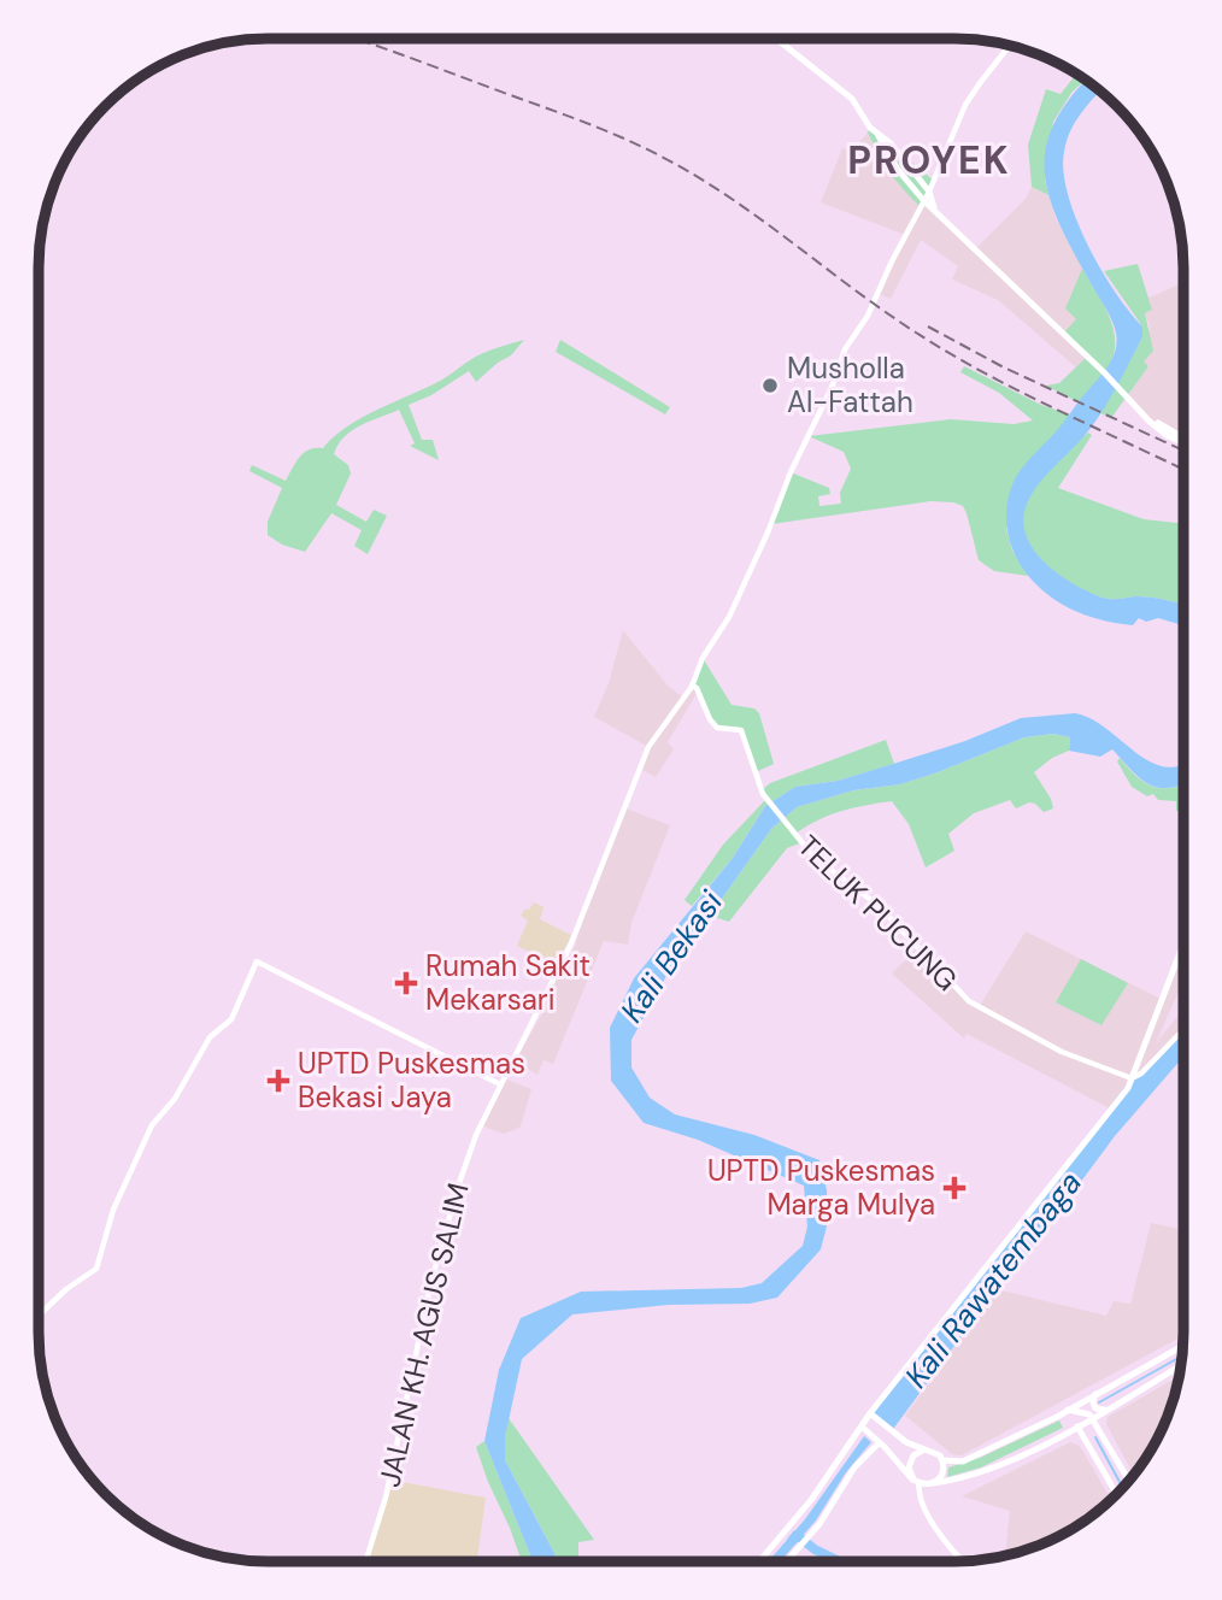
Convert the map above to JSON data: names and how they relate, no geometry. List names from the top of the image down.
{
  "streets": {
    "street": ["TELUK PUCUNG", "JALAN KH. AGUS SALIM"]
  },
  "crossings": [
    ["TELUK PUCUNG", "JALAN KH. AGUS SALIM"]
  ],
  "districts": ["PROYEK"],
  "water": ["Kali Bekasi", "Kali Rawatembaga"],
  "places": {
    "other": ["Musholla Al-Fattah"],
    "health": ["Rumah Sakit Mekarsari", "UPTD Puskesmas Bekasi Jaya", "UPTD Puskesmas Marga Mulya"]
  }
}
